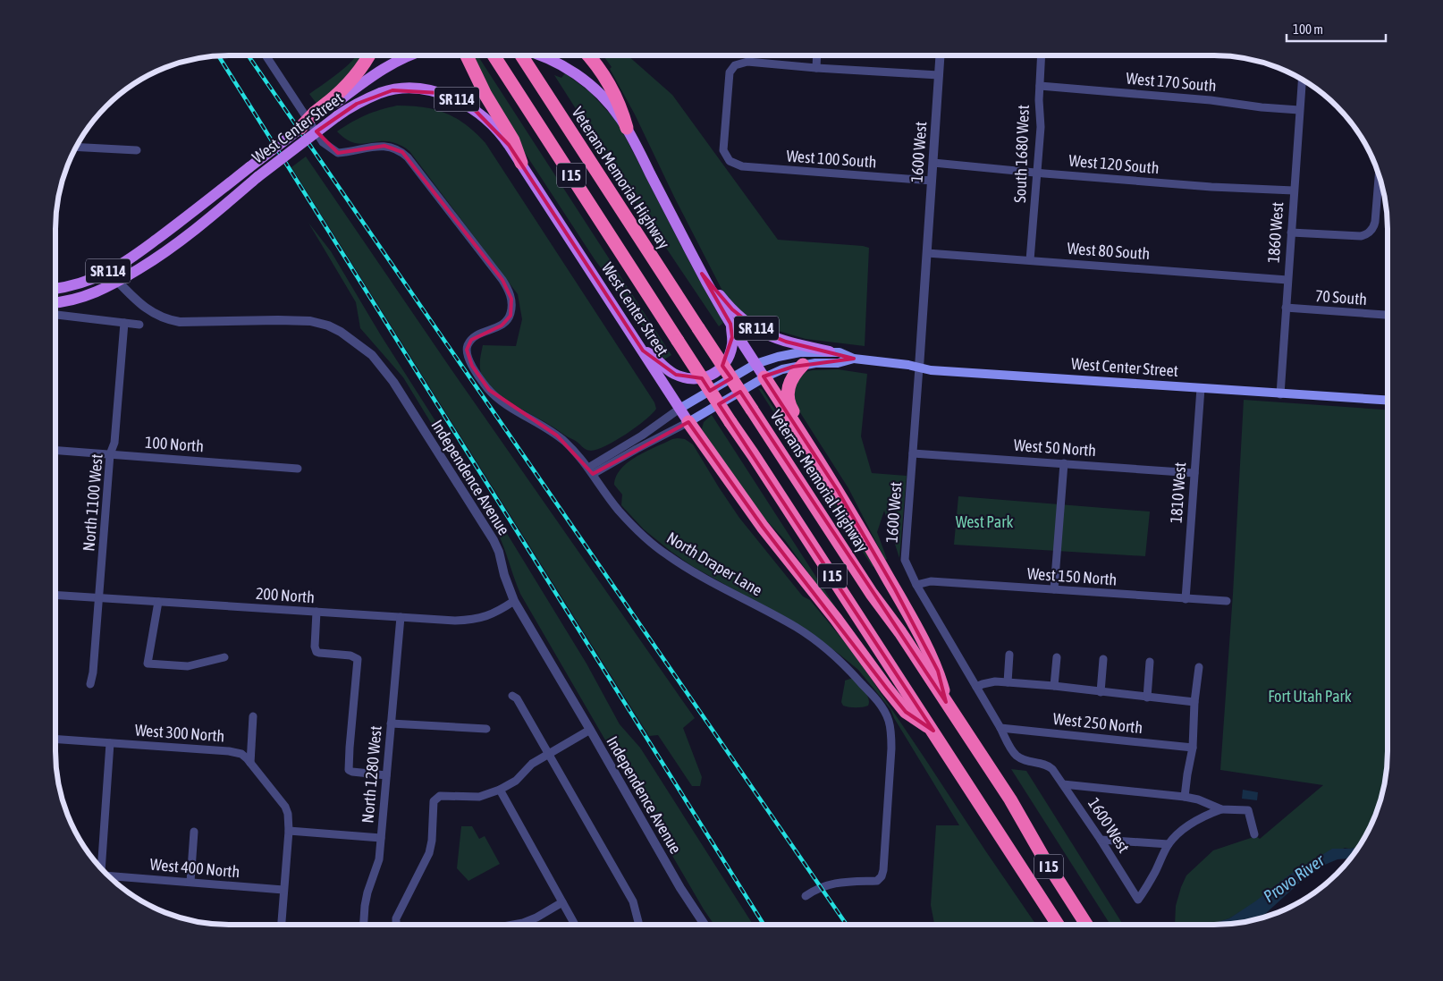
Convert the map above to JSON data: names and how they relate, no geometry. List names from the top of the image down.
{
  "streets": {
    "highway": ["I 15", "Veterans Memorial Highway"],
    "main road": ["SR 114", "West Center Street"],
    "street": [
      "West 170 South",
      "1600 West",
      "South 1680 West",
      "West 100 South",
      "West 120 South",
      "1860 West",
      "West 80 South",
      "70 South",
      "100 North",
      "West 50 North",
      "Independence Avenue",
      "1810 West",
      "North 1100 West",
      "North Draper Lane",
      "West 150 North",
      "200 North",
      "West 250 North",
      "West 300 North",
      "North 1280 West",
      "West 400 North"
    ]
  },
  "crossings": [
    ["West 170 South", "South 1680 West"],
    ["West 170 South", "1860 West"],
    ["SR 114", "West Center Street"],
    ["West Center Street", "1600 West"],
    ["West Center Street", "1860 West"],
    ["West Center Street", "Independence Avenue"],
    ["West Center Street", "1810 West"],
    ["West Center Street", "North Draper Lane"],
    ["1600 West", "West 100 South"],
    ["1600 West", "West 120 South"],
    ["1600 West", "West 80 South"],
    ["1600 West", "West 50 North"],
    ["1600 West", "West 150 North"],
    ["1600 West", "West 250 North"],
    ["South 1680 West", "West 120 South"],
    ["South 1680 West", "West 80 South"],
    ["West 120 South", "1860 West"],
    ["1860 West", "West 80 South"],
    ["1860 West", "70 South"],
    ["100 North", "North 1100 West"],
    ["West 50 North", "1810 West"],
    ["Independence Avenue", "200 North"],
    ["1810 West", "West 150 North"],
    ["North 1100 West", "200 North"],
    ["200 North", "North 1280 West"],
    ["West 300 North", "West 400 North"]
  ],
  "water": ["Provo River"],
  "parks": ["West Park", "Fort Utah Park"],
  "scale_bar": "100 m"
}
